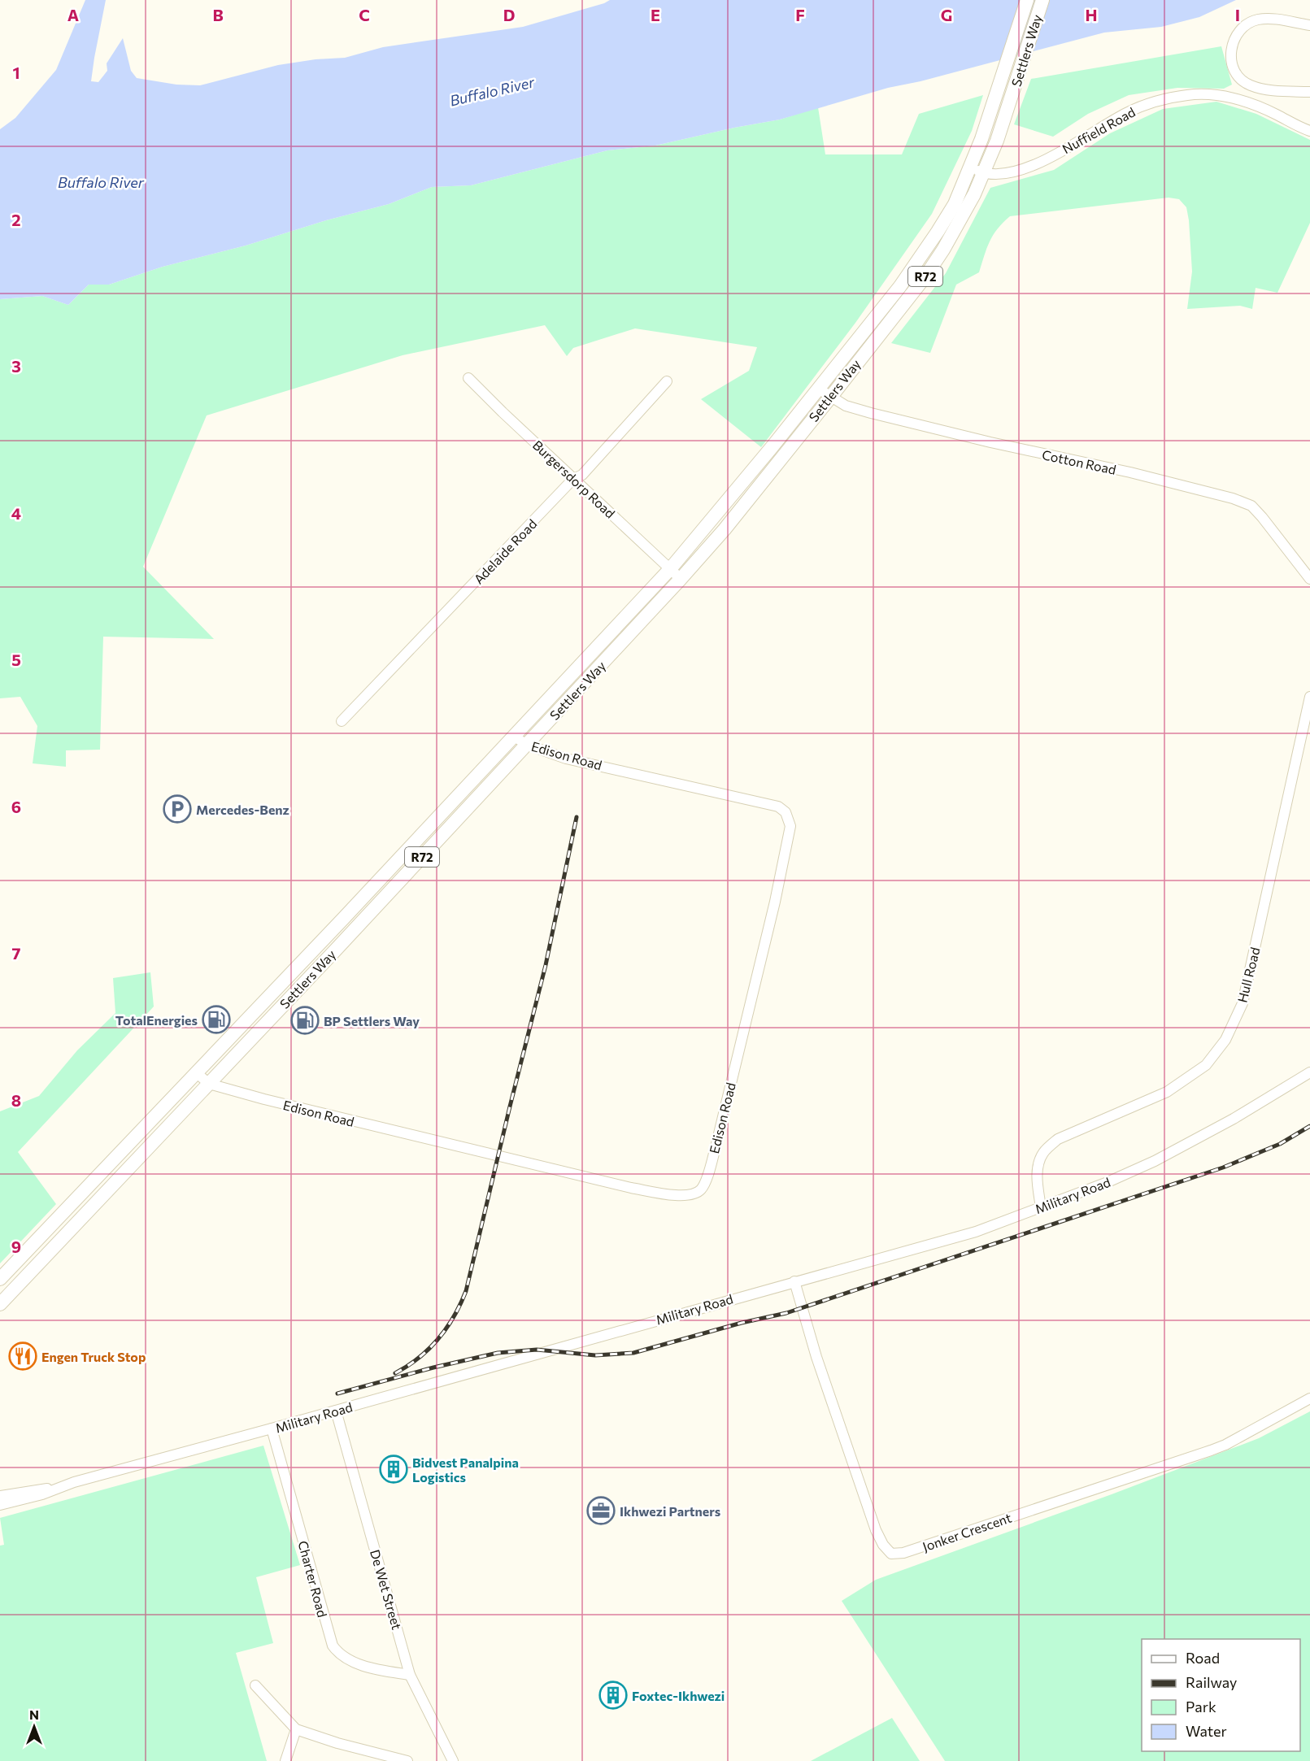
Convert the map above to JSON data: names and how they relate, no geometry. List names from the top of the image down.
{
  "streets": {
    "main road": ["Settlers Way", "R72"],
    "street": [
      "Nuffield Road",
      "Cotton Road",
      "Burgersdorp Road",
      "Adelaide Road",
      "Edison Road",
      "Hull Road",
      "Military Road",
      "Jonker Crescent",
      "Charter Road",
      "De Wet Street"
    ]
  },
  "crossings": [
    ["Settlers Way", "Nuffield Road"],
    ["Settlers Way", "Cotton Road"],
    ["Settlers Way", "Burgersdorp Road"],
    ["Settlers Way", "Edison Road"],
    ["Burgersdorp Road", "Adelaide Road"],
    ["Hull Road", "Military Road"],
    ["Military Road", "Jonker Crescent"],
    ["Military Road", "Charter Road"],
    ["Military Road", "De Wet Street"],
    ["Charter Road", "De Wet Street"]
  ],
  "water": ["Buffalo River"],
  "places": {
    "parking": ["Mercedes-Benz"],
    "fuel station": ["TotalEnergies", "BP Settlers Way"],
    "restaurant": ["Engen Truck Stop"],
    "building": ["Bidvest Panalpina Logistics", "Foxtec-Ikhwezi"],
    "office": ["Ikhwezi Partners"]
  },
  "legend": [
    "Road",
    "Railway",
    "Park",
    "Water"
  ],
  "north": "top",
  "grid": {
    "columns": [
      "A",
      "B",
      "C",
      "D",
      "E",
      "F",
      "G",
      "H",
      "I"
    ],
    "rows": [
      "1",
      "2",
      "3",
      "4",
      "5",
      "6",
      "7",
      "8",
      "9"
    ]
  }
}
